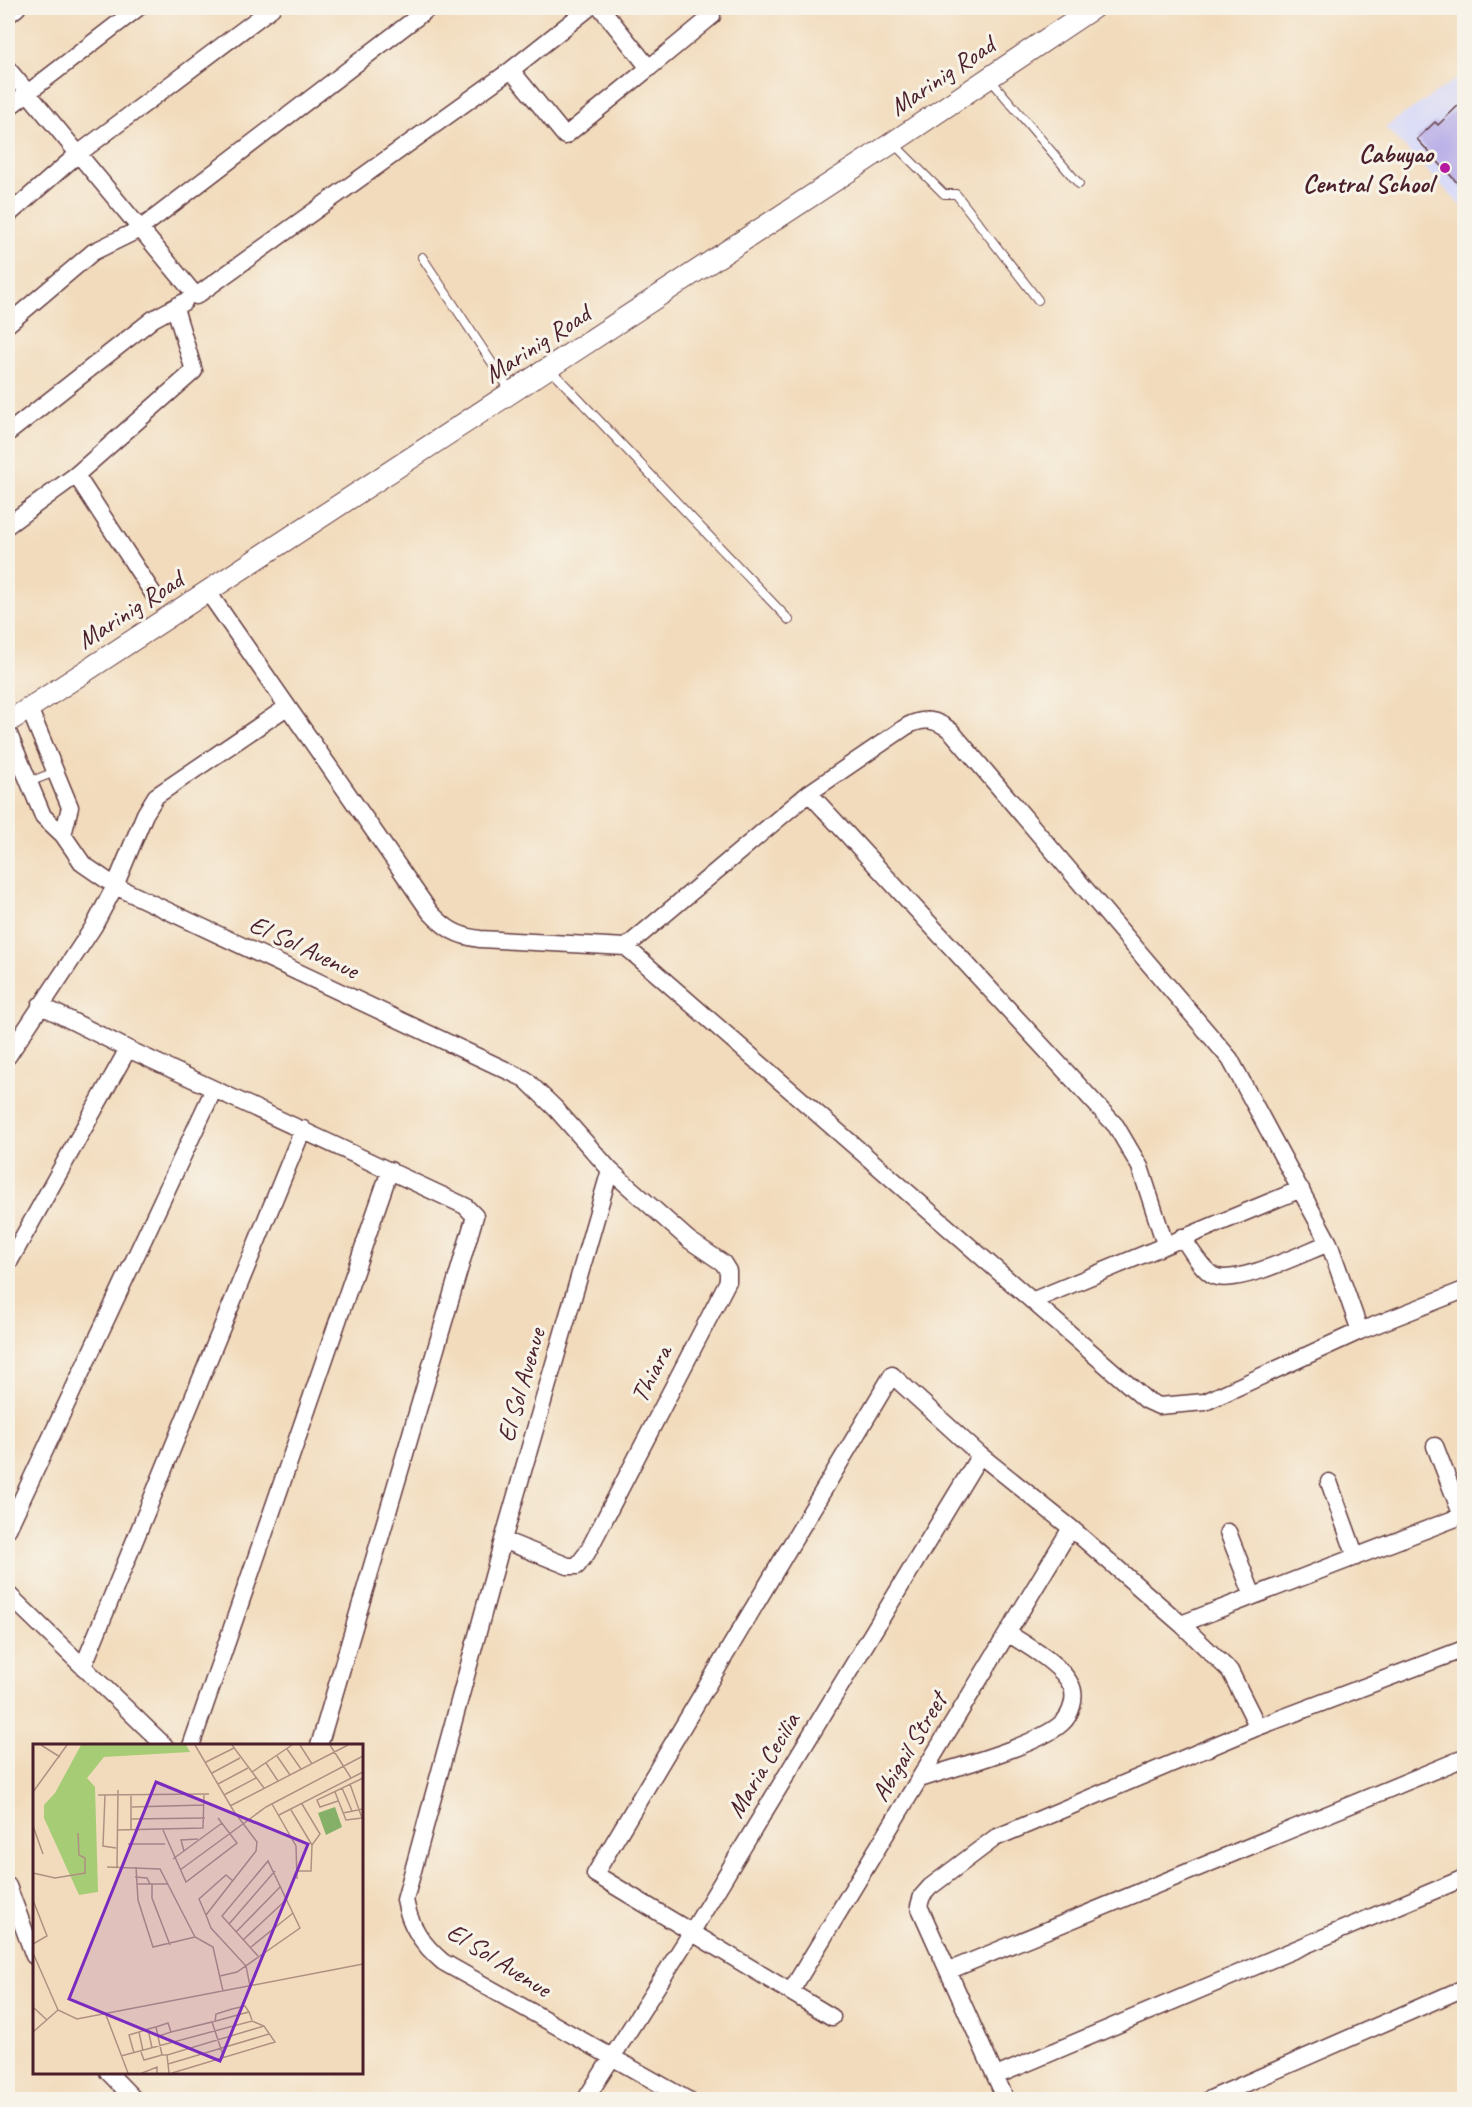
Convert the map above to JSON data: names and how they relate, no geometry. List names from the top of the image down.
{
  "streets": {
    "street": [
      "Marinig Road",
      "El Sol Avenue",
      "Thiara",
      "Abigail Street",
      "Maria Cecilia"
    ]
  },
  "crossings": [
    ["Marinig Road", "El Sol Avenue"],
    ["El Sol Avenue", "Thiara"],
    ["El Sol Avenue", "Maria Cecilia"]
  ],
  "places": ["Cabuyao Central School"]
}
